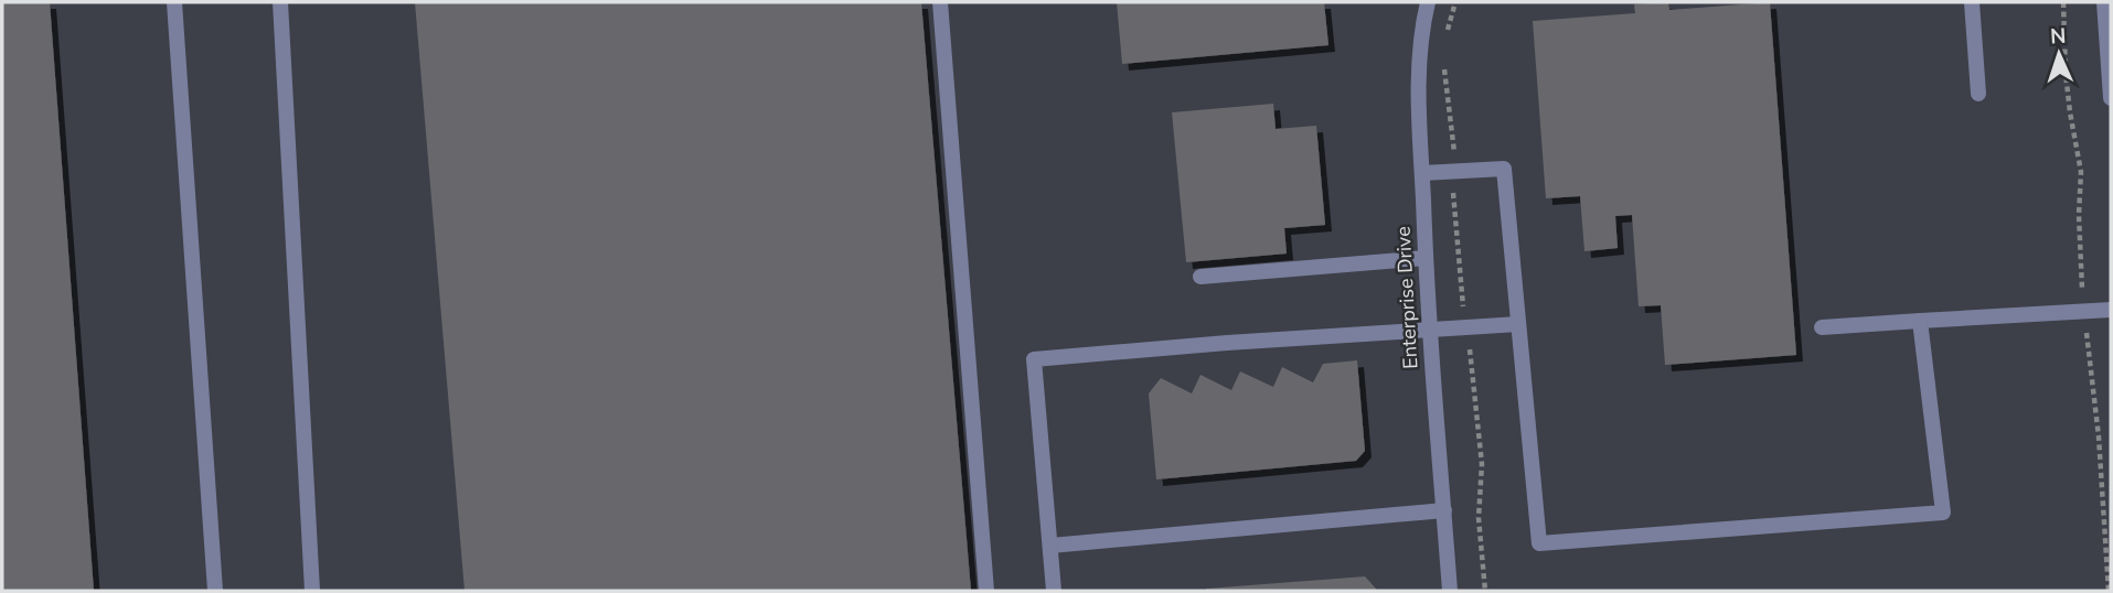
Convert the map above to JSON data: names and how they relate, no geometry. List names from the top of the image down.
{
  "streets": {
    "street": ["Enterprise Drive"]
  },
  "north": "top"
}
